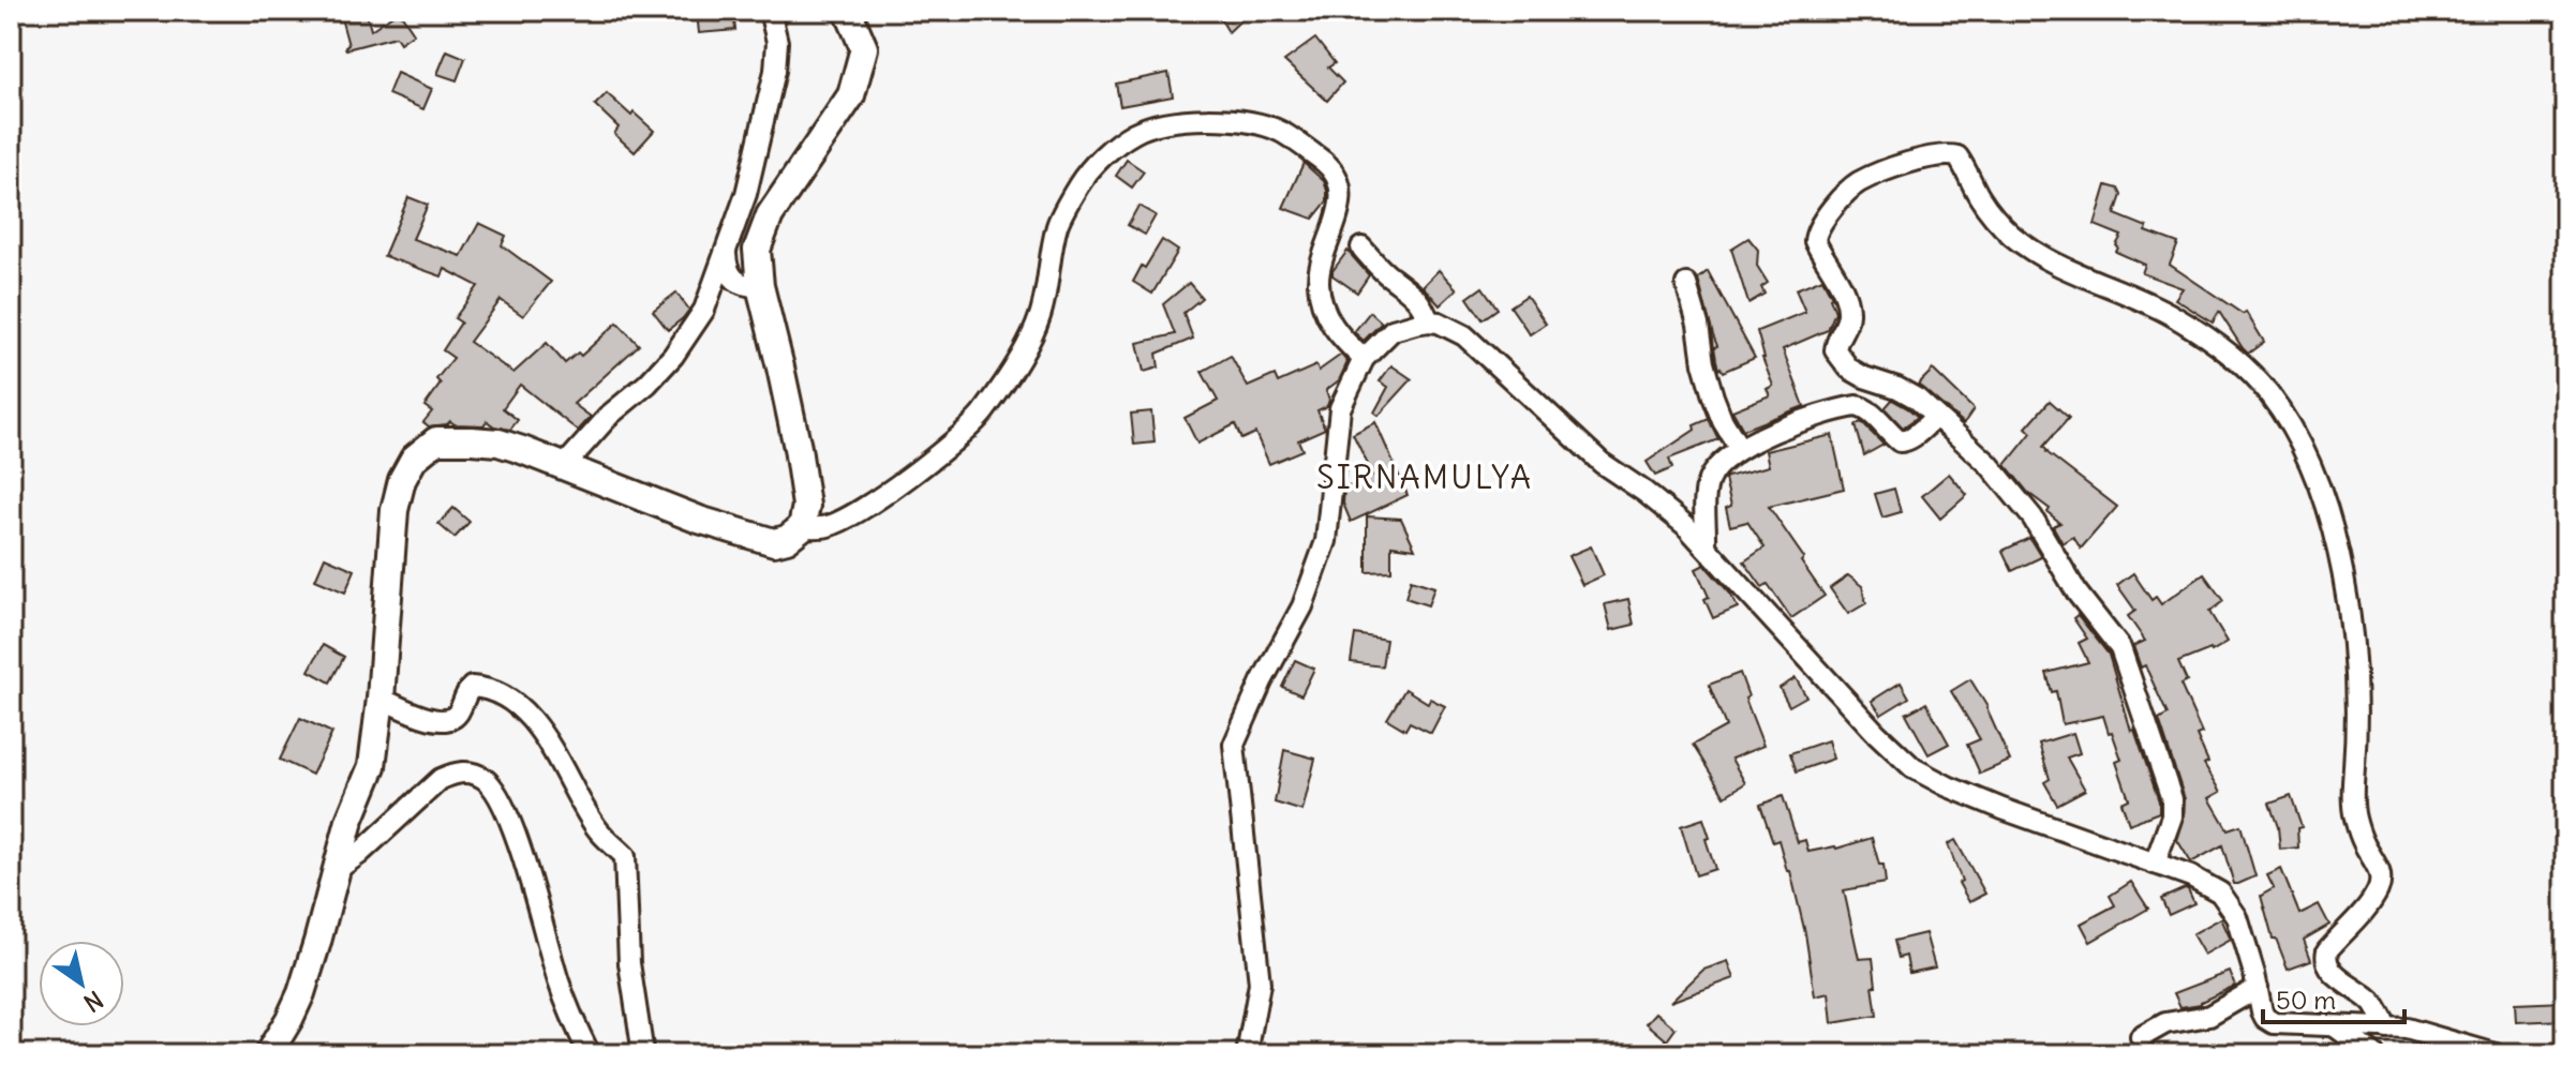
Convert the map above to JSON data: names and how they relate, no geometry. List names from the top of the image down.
{
  "districts": ["SIRNAMULYA"],
  "scale_bar": "50 m",
  "north": "bottom right"
}
